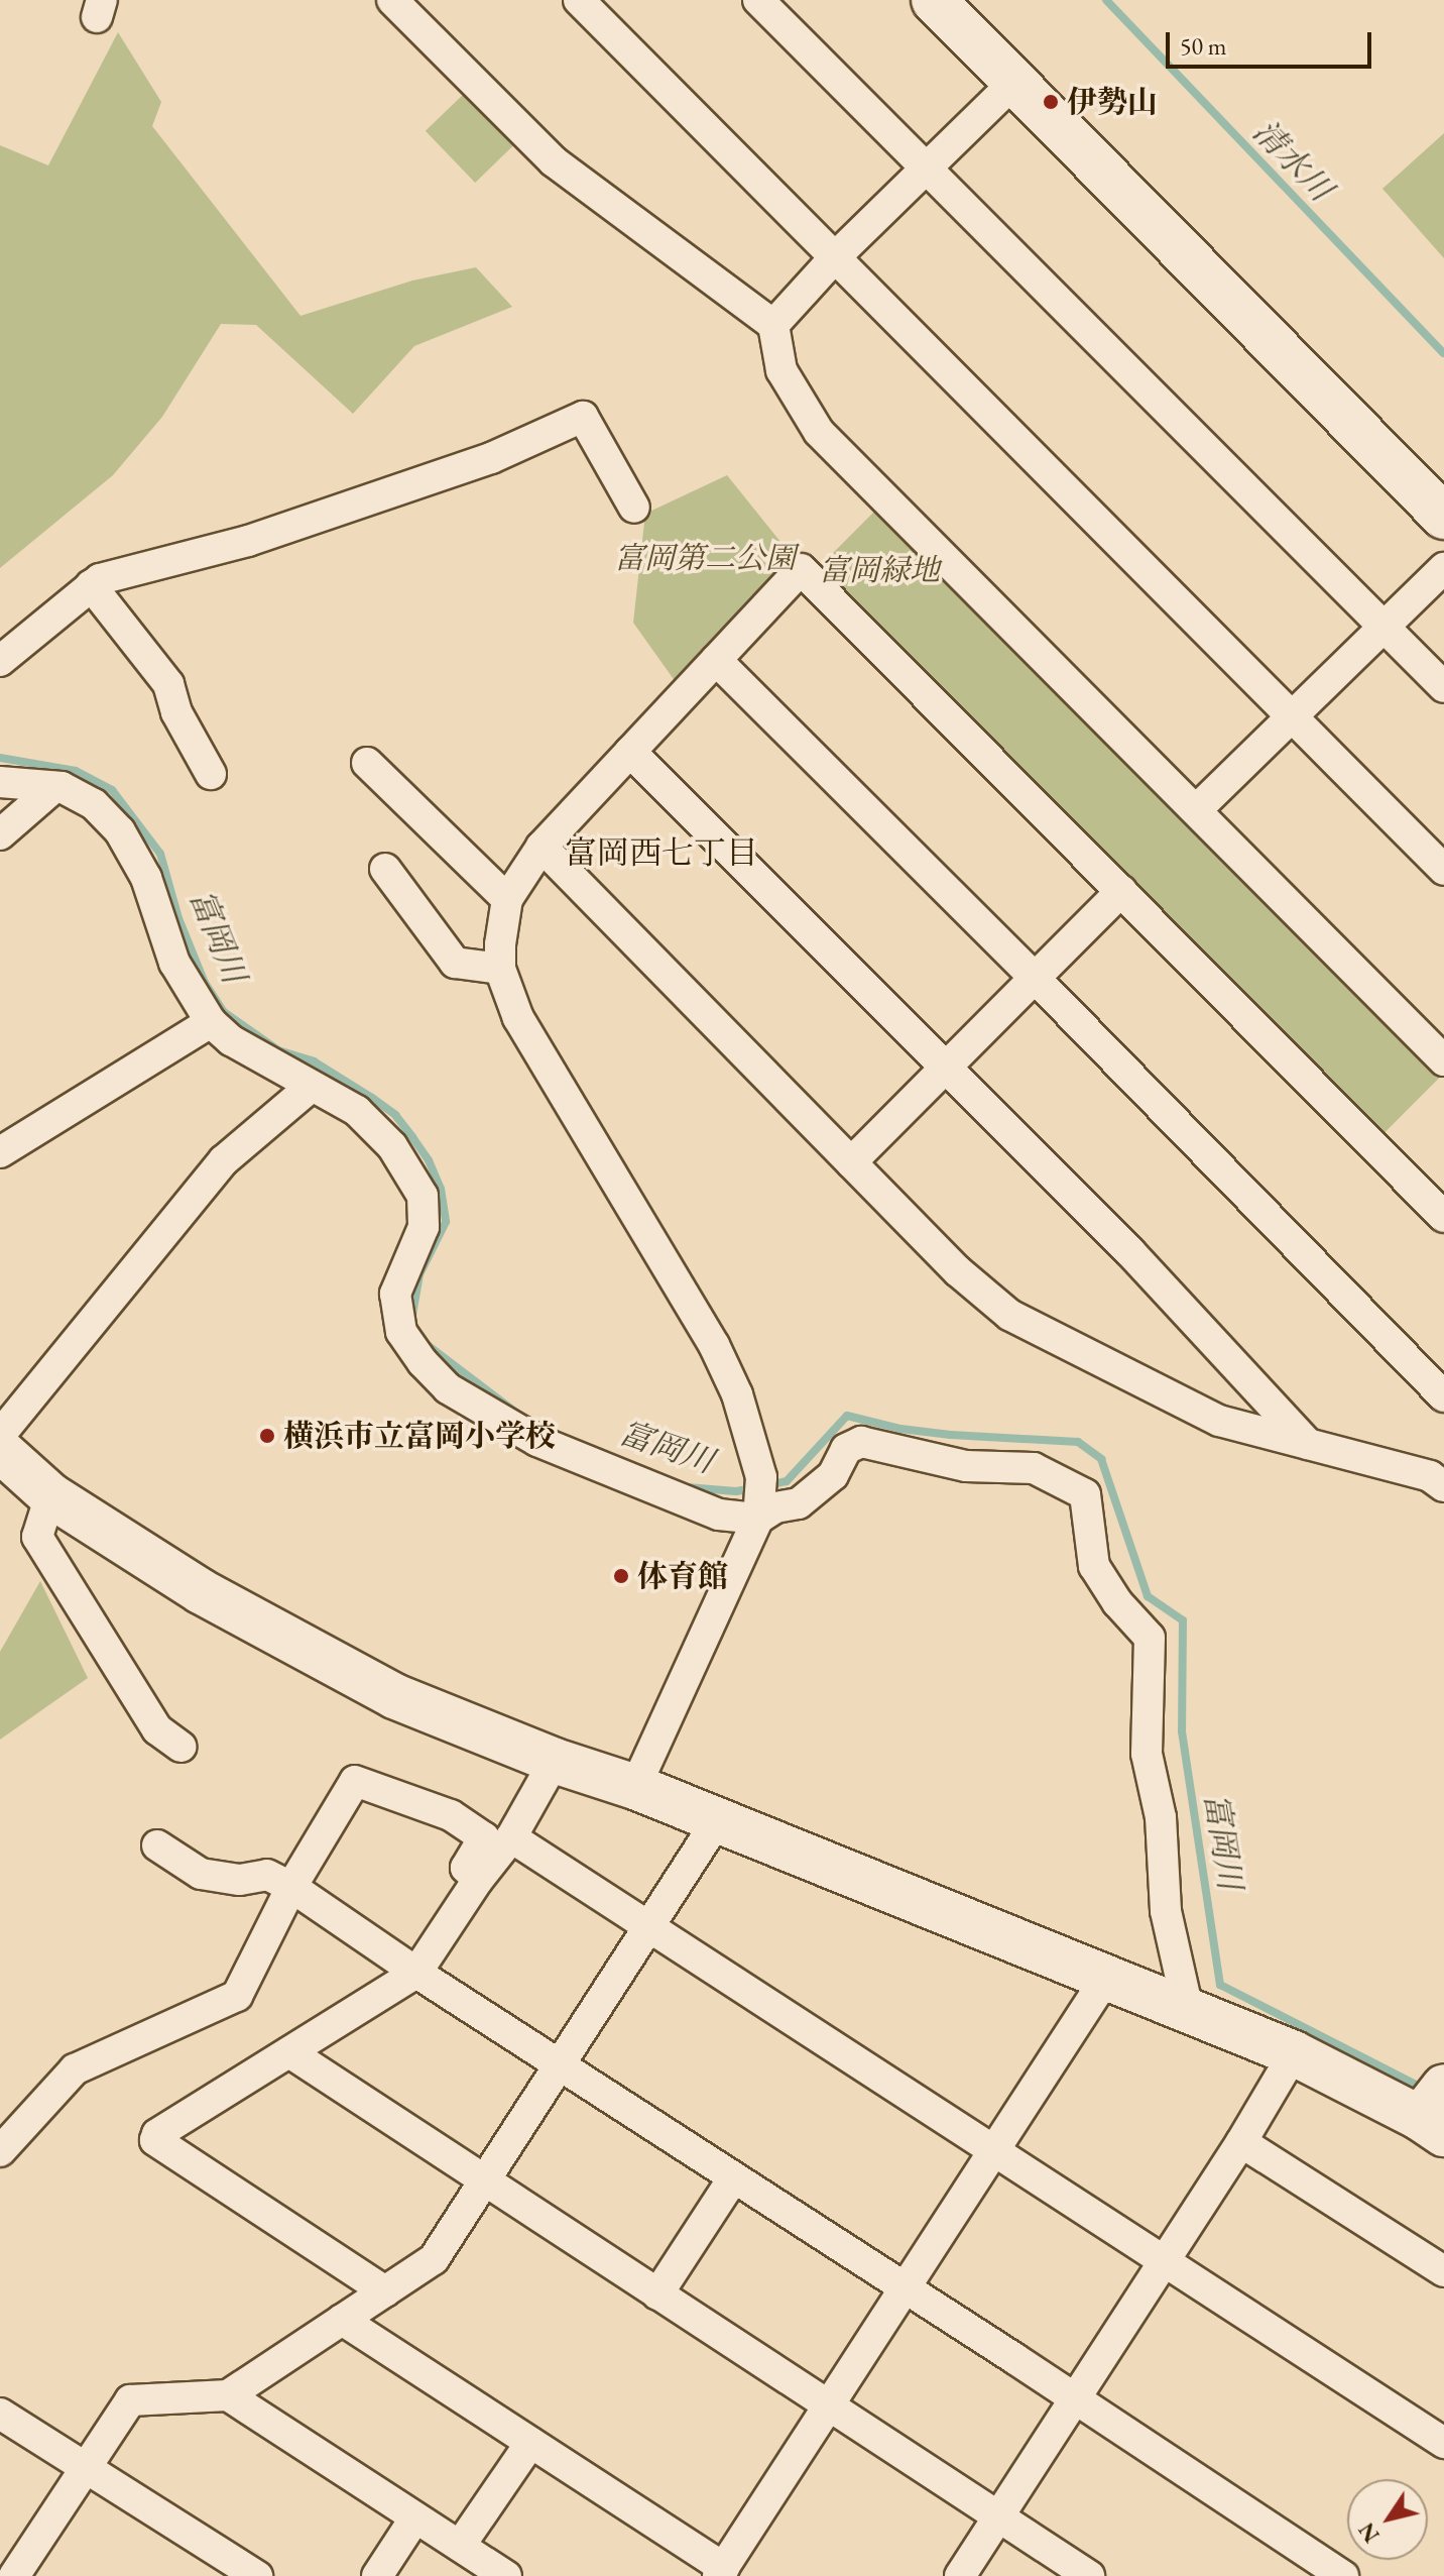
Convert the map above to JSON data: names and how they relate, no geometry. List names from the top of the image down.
{
  "districts": ["富岡西七丁目"],
  "water": ["清水川", "富岡川"],
  "parks": ["富岡第二公園", "富岡緑地"],
  "places": ["伊勢山", "横浜市立富岡小学校", "体育館"],
  "scale_bar": "50 m",
  "north": "bottom left"
}
